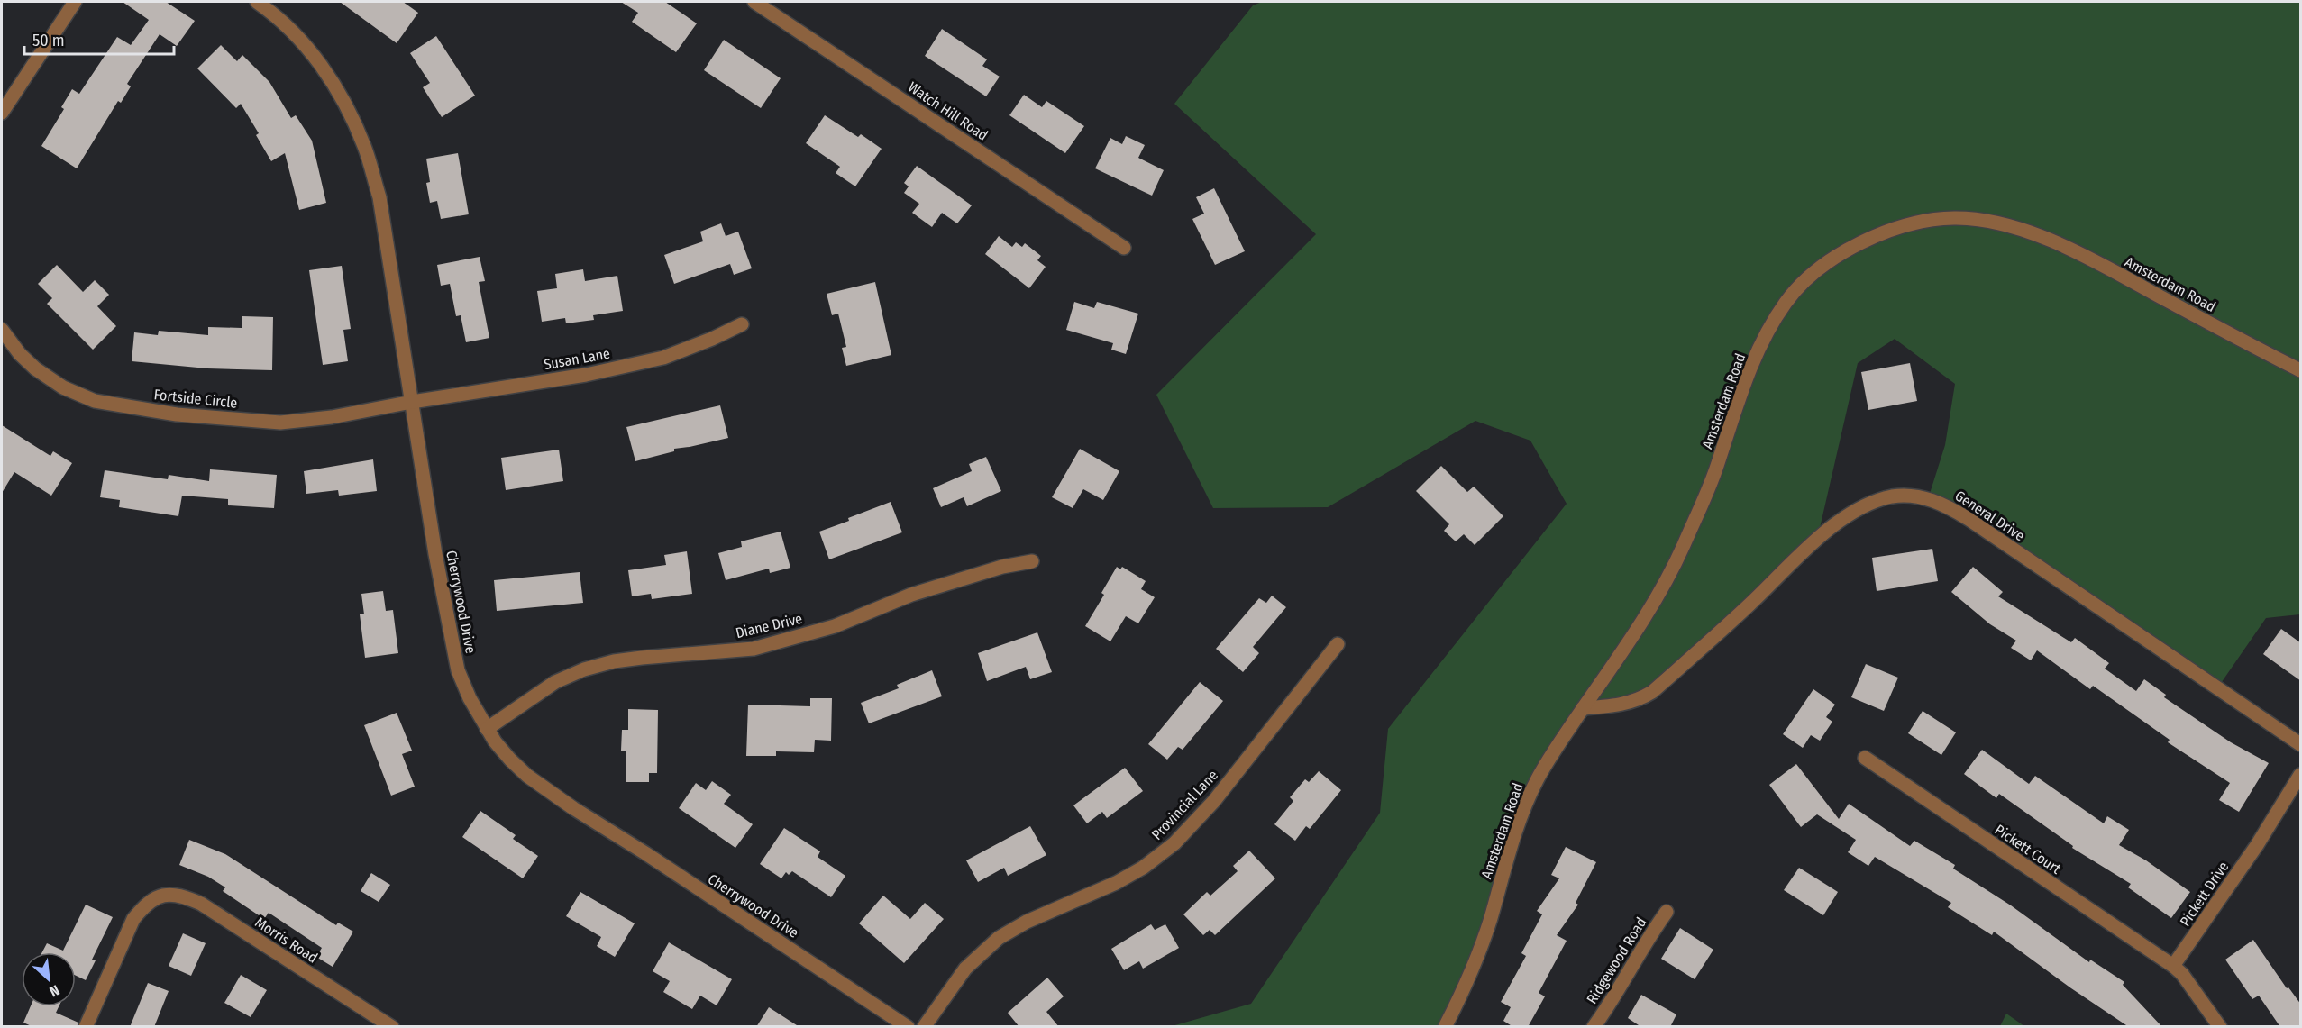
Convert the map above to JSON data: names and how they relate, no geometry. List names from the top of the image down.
{
  "streets": {
    "street": [
      "Watch Hill Road",
      "Amsterdam Road",
      "Susan Lane",
      "Fortside Circle",
      "General Drive",
      "Cherrywood Drive",
      "Diane Drive",
      "Provincial Lane",
      "Pickett Court",
      "Pickett Drive",
      "Morris Road",
      "Ridgewood Road"
    ]
  },
  "crossings": [
    ["Amsterdam Road", "General Drive"],
    ["Susan Lane", "Fortside Circle"],
    ["Susan Lane", "Cherrywood Drive"],
    ["Fortside Circle", "Cherrywood Drive"],
    ["Cherrywood Drive", "Diane Drive"],
    ["Pickett Court", "Pickett Drive"]
  ],
  "scale_bar": "50 m",
  "north": "bottom right"
}
